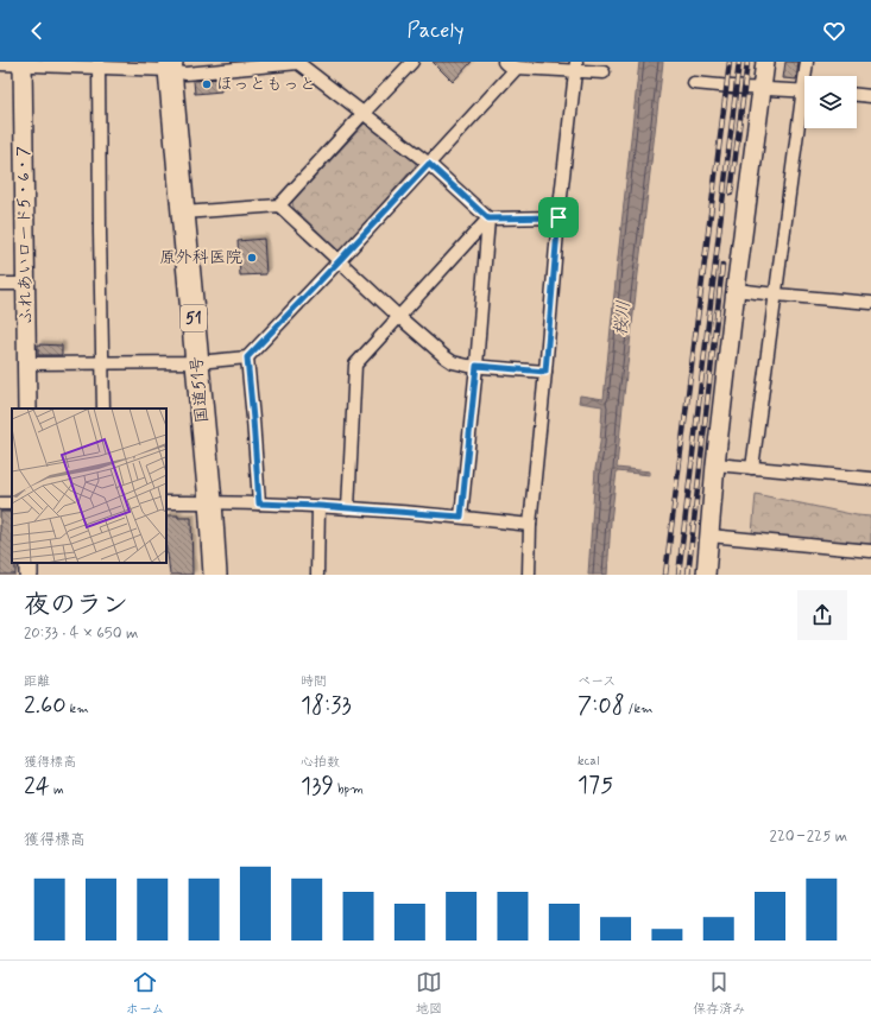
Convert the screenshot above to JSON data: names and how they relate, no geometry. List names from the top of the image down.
{
  "streets": {
    "highway": ["51", "国道51号"],
    "street": ["ふれあいロード5・6・7"]
  },
  "water": ["桜川"],
  "places": ["ほっともっと", "原外科医院"],
  "page": {
    "header": "Pacely",
    "heading": ["夜のラン", "20:33 · 4 × 650 m"],
    "stats": [
      ["距離", "2.60 km"],
      ["時間", "18:33"],
      ["ペース", "7:08 /km"],
      ["獲得標高", "24 m"],
      ["心拍数", "139 bpm"],
      ["kcal", "175"]
    ],
    "chart": ["獲得標高", "220–225 m"],
    "tabs": ["ホーム", "地図", "保存済み"]
  }
}
